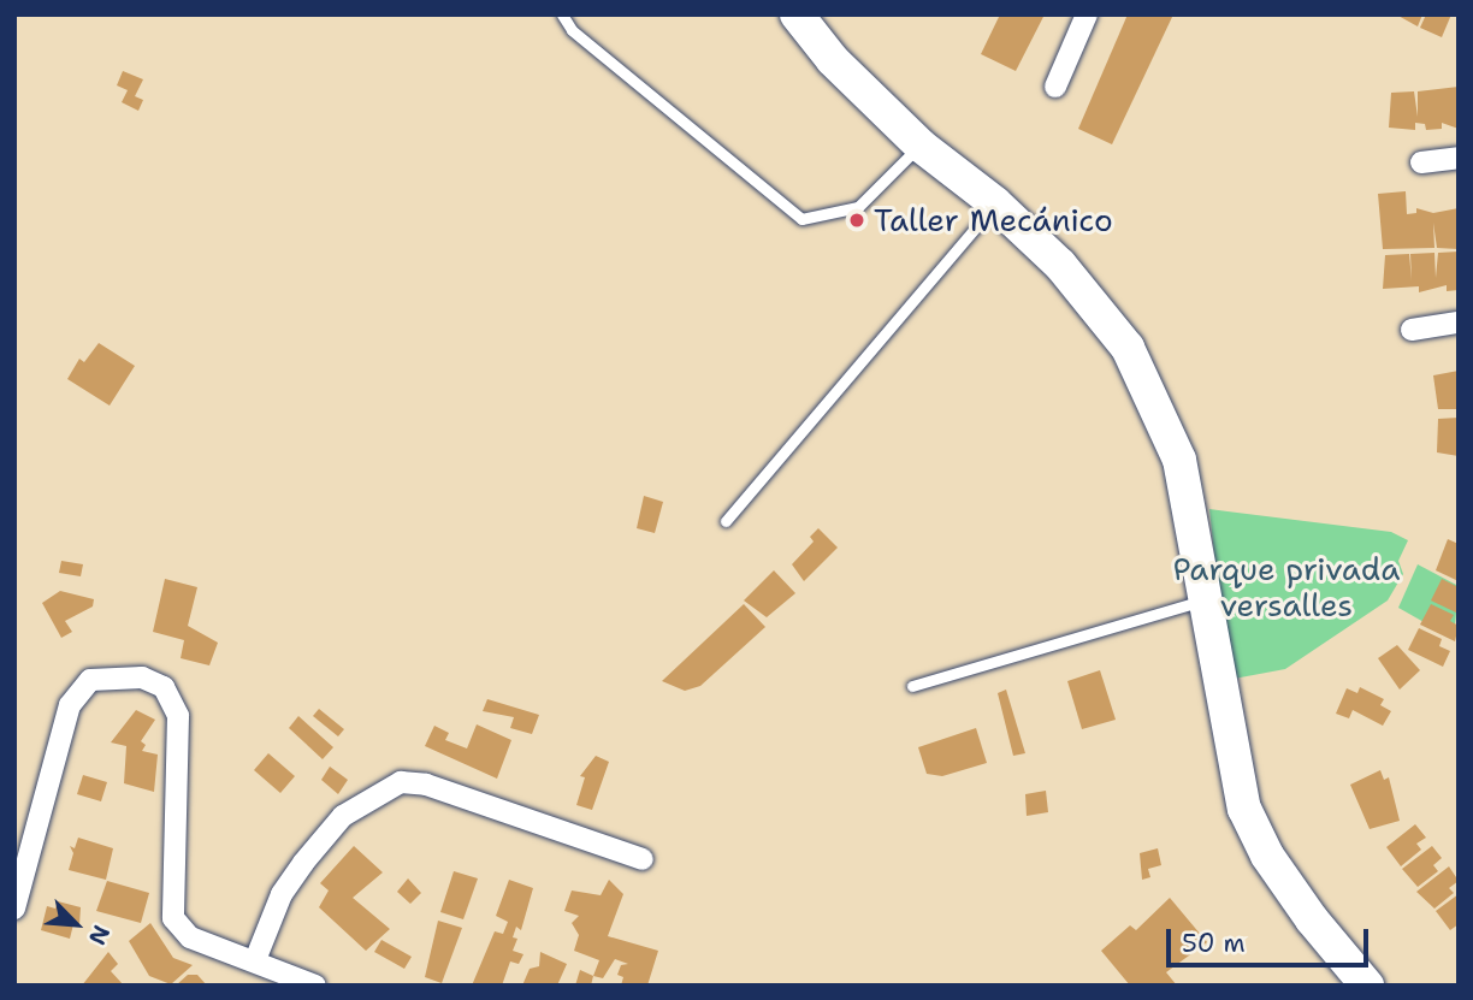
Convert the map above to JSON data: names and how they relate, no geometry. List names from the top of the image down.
{
  "parks": ["Parque privada versalles"],
  "places": ["Taller Mecánico"],
  "scale_bar": "50 m",
  "north": "bottom right"
}
